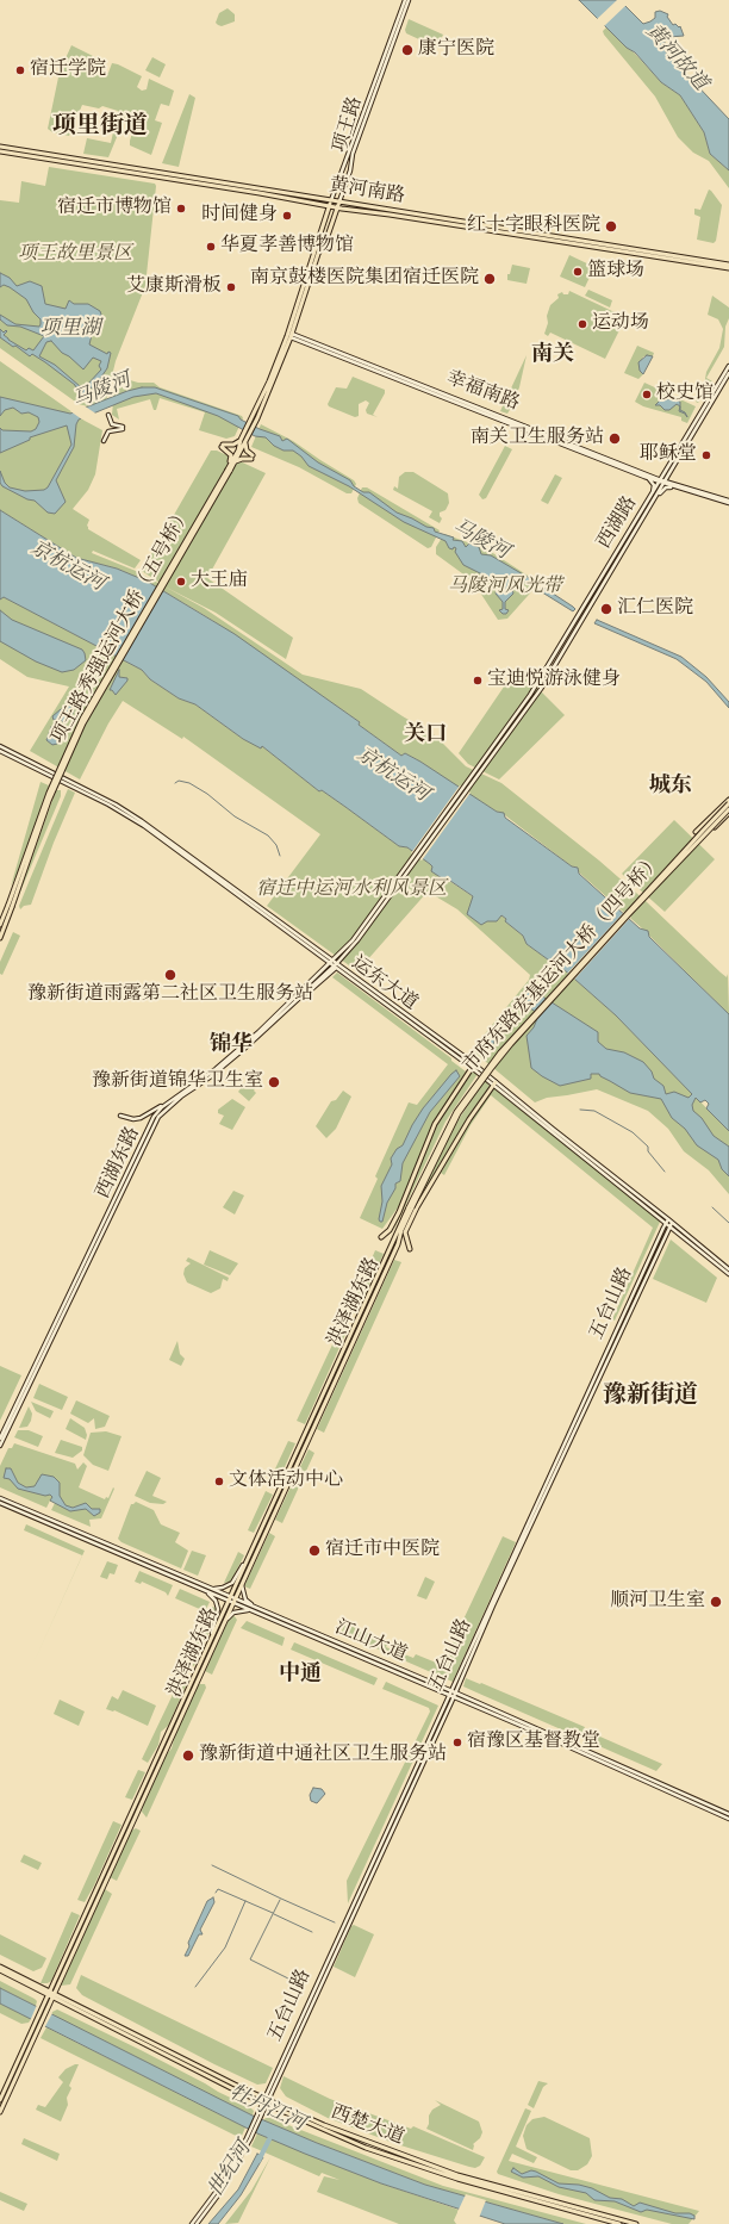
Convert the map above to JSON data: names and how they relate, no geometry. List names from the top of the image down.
{
  "streets": {
    "main road": [
      "项王路",
      "黄河南路",
      "幸福南路",
      "西湖路",
      "项王路秀强运河大桥（五号桥）",
      "市府东路宏基运河大桥（四号桥）",
      "运东大道",
      "西湖东路",
      "洪泽湖东路",
      "五台山路",
      "江山大道",
      "西楚大道"
    ]
  },
  "crossings": [
    ["项王路", "黄河南路"],
    ["项王路", "幸福南路"],
    ["项王路", "项王路秀强运河大桥（五号桥）"],
    ["幸福南路", "西湖路"],
    ["西湖路", "西湖东路"],
    ["市府东路宏基运河大桥（四号桥）", "洪泽湖东路"],
    ["运东大道", "西湖东路"],
    ["运东大道", "五台山路"],
    ["洪泽湖东路", "江山大道"],
    ["洪泽湖东路", "西楚大道"],
    ["五台山路", "江山大道"],
    ["五台山路", "西楚大道"]
  ],
  "districts": [
    "项里街道",
    "南关",
    "关口",
    "城东",
    "锦华",
    "豫新街道",
    "中通"
  ],
  "water": [
    "黄河故道",
    "项里湖",
    "马陵河",
    "京杭运河",
    "牡丹江河",
    "世纪河"
  ],
  "parks": ["项王故里景区", "马陵河风光带", "宿迁中运河水利风景区"],
  "places": [
    "康宁医院",
    "宿迁学院",
    "宿迁市博物馆",
    "时间健身",
    "红十字眼科医院",
    "华夏孝善博物馆",
    "篮球场",
    "南京鼓楼医院集团宿迁医院",
    "艾康斯滑板",
    "运动场",
    "校史馆",
    "南关卫生服务站",
    "耶稣堂",
    "大王庙",
    "汇仁医院",
    "宝迪悦游泳健身",
    "豫新街道雨露第二社区卫生服务站",
    "豫新街道锦华卫生室",
    "文体活动中心",
    "宿迁市中医院",
    "顺河卫生室",
    "宿豫区基督教堂",
    "豫新街道中通社区卫生服务站"
  ]
}
